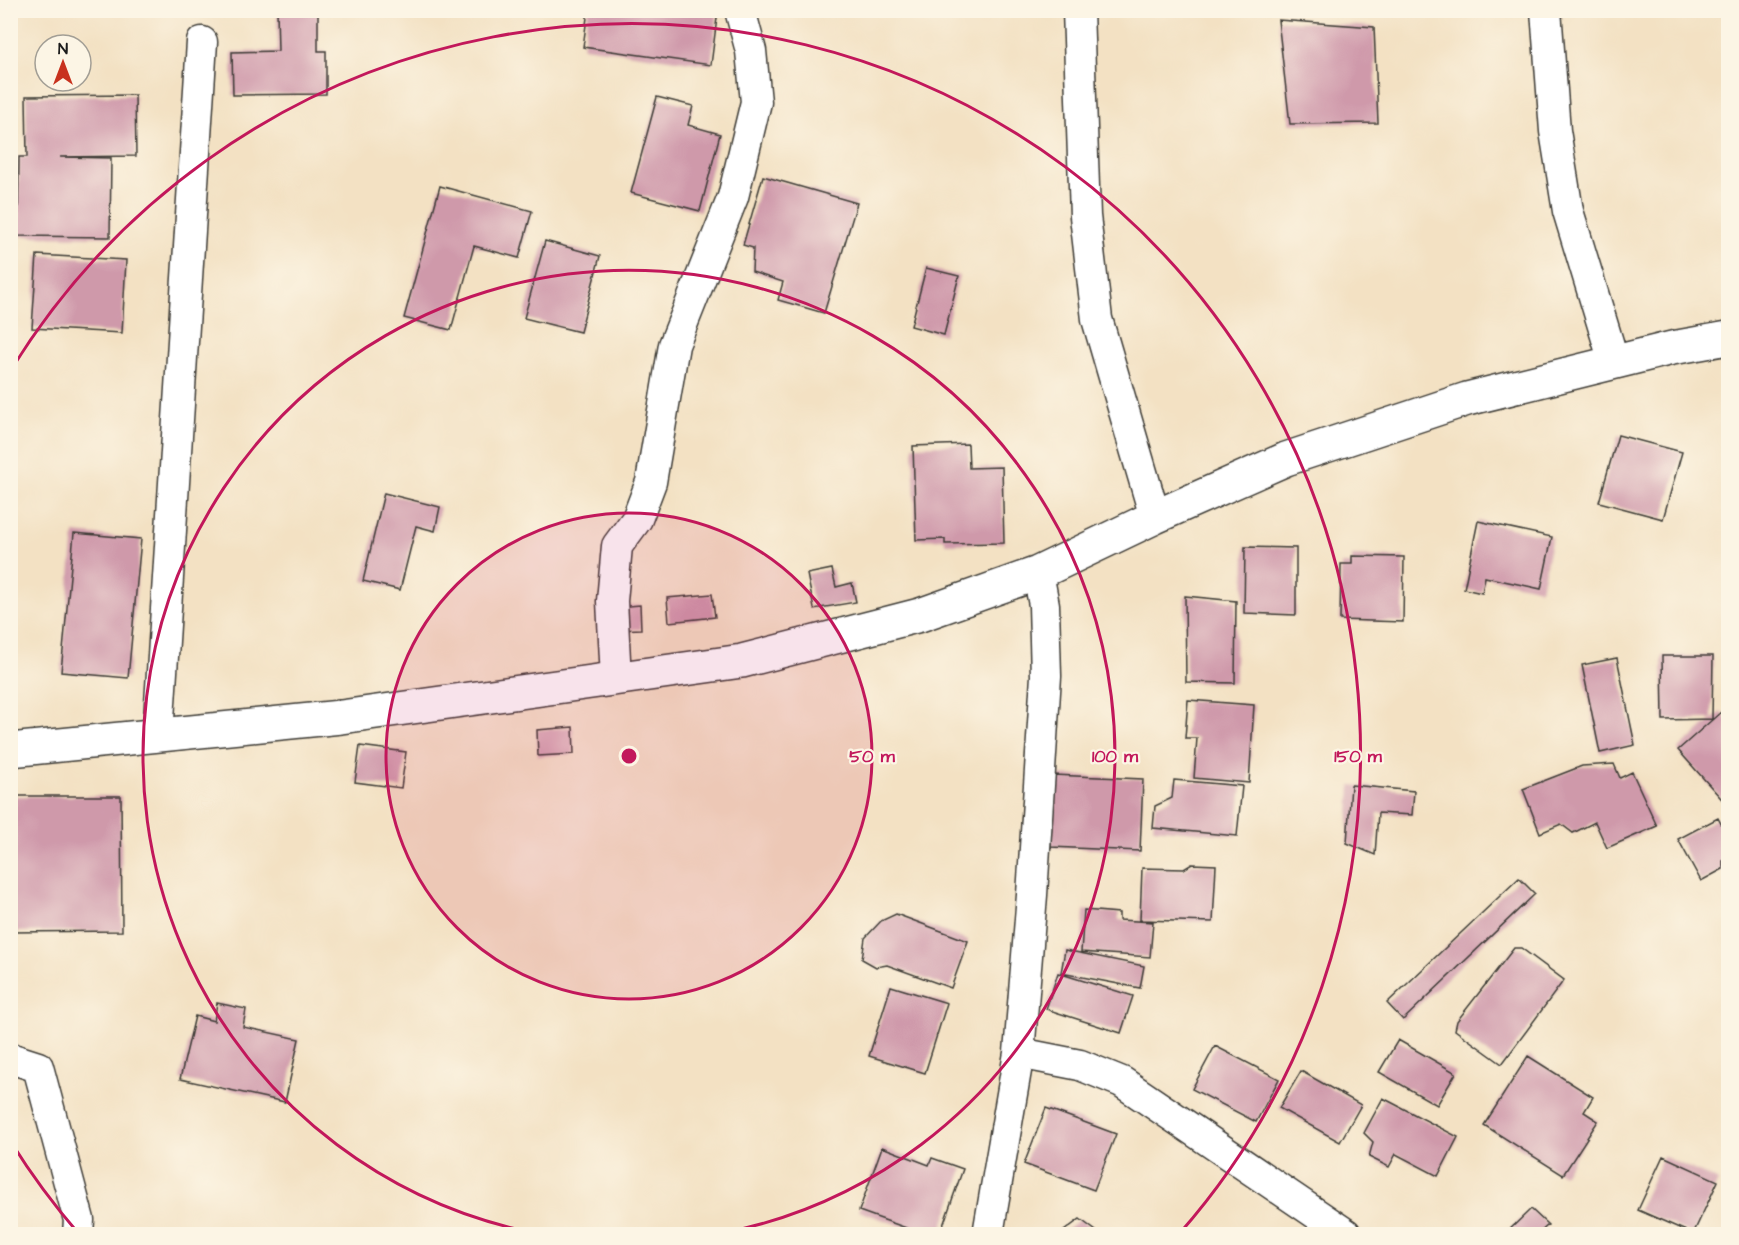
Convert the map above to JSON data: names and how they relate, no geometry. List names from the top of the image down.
{
  "north": "top",
  "rings": ["50 m", "100 m", "150 m"]
}
